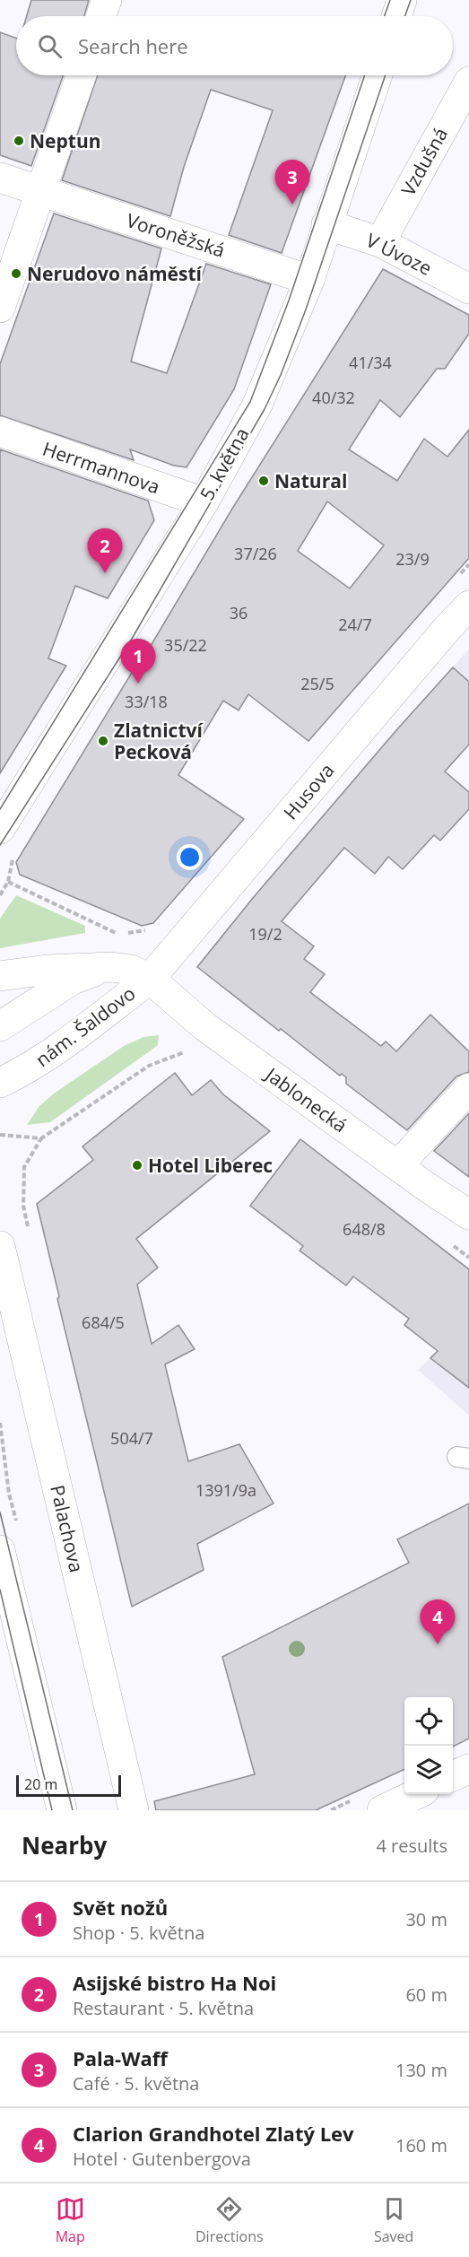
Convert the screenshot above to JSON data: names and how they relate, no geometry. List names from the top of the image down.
{
  "streets": {
    "street": [
      "Vzdušná",
      "Voroněžská",
      "V Úvoze",
      "5. května",
      "Herrmannova",
      "Husova",
      "nám. Šaldovo",
      "Jablonecká",
      "Palachova"
    ]
  },
  "crossings": [
    ["Vzdušná", "V Úvoze"],
    ["Voroněžská", "5. května"],
    ["V Úvoze", "5. května"],
    ["5. května", "Herrmannova"],
    ["Husova", "nám. Šaldovo"],
    ["Husova", "Jablonecká"],
    ["nám. Šaldovo", "Jablonecká"]
  ],
  "places": [
    "Neptun",
    "Nerudovo náměstí",
    "Natural",
    "Zlatnictví Pecková",
    "Hotel Liberec"
  ],
  "house_numbers": [
    "41/34",
    "40/32",
    "37/26",
    "23/9",
    "36",
    "24/7",
    "35/22",
    "25/5",
    "33/18",
    "19/2",
    "648/8",
    "684/5",
    "504/7",
    "1391/9a"
  ],
  "scale_bar": "20 m",
  "page": {
    "search": "Search here",
    "pins": [
      "3",
      "2",
      "1",
      "4"
    ],
    "scale": "20 m",
    "heading": ["Nearby", "4 results"],
    "list": [
      {
        "mark": "1",
        "name": "Svět nožů",
        "note": "Shop · 5. května",
        "value": "30 m"
      },
      {
        "mark": "2",
        "name": "Asijské bistro Ha Noi",
        "note": "Restaurant · 5. května",
        "value": "60 m"
      },
      {
        "mark": "3",
        "name": "Pala-Waff",
        "note": "Café · 5. května",
        "value": "130 m"
      },
      {
        "mark": "4",
        "name": "Clarion Grandhotel Zlatý Lev",
        "note": "Hotel · Gutenbergova",
        "value": "160 m"
      }
    ],
    "nav": ["Map", "Directions", "Saved"]
  }
}
